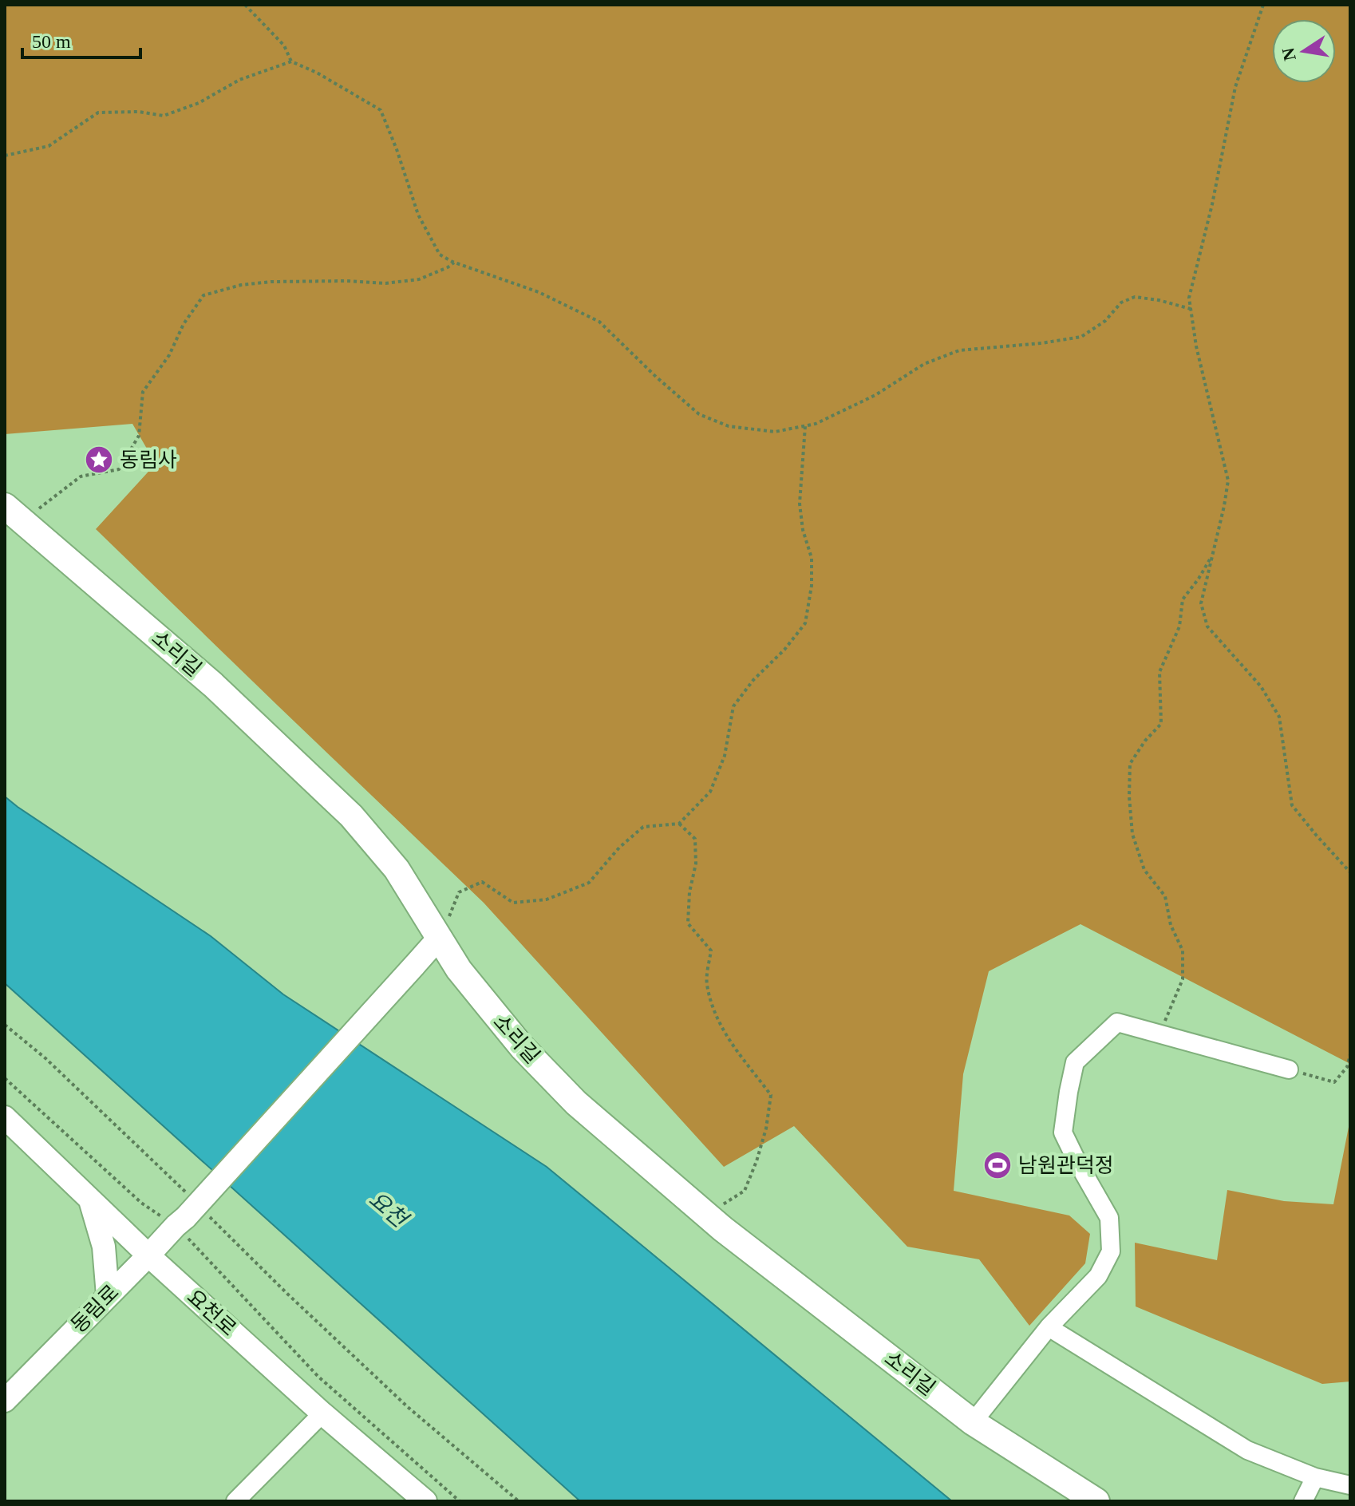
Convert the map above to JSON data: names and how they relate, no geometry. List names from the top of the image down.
{
  "streets": {
    "main road": ["소리길"],
    "street": ["동림로", "요천로"]
  },
  "crossings": [
    ["소리길", "동림로"],
    ["동림로", "요천로"]
  ],
  "water": ["요천"],
  "places": {
    "place": ["동림사"],
    "sports": ["남원관덕정"]
  },
  "scale_bar": "50 m",
  "north": "left"
}
